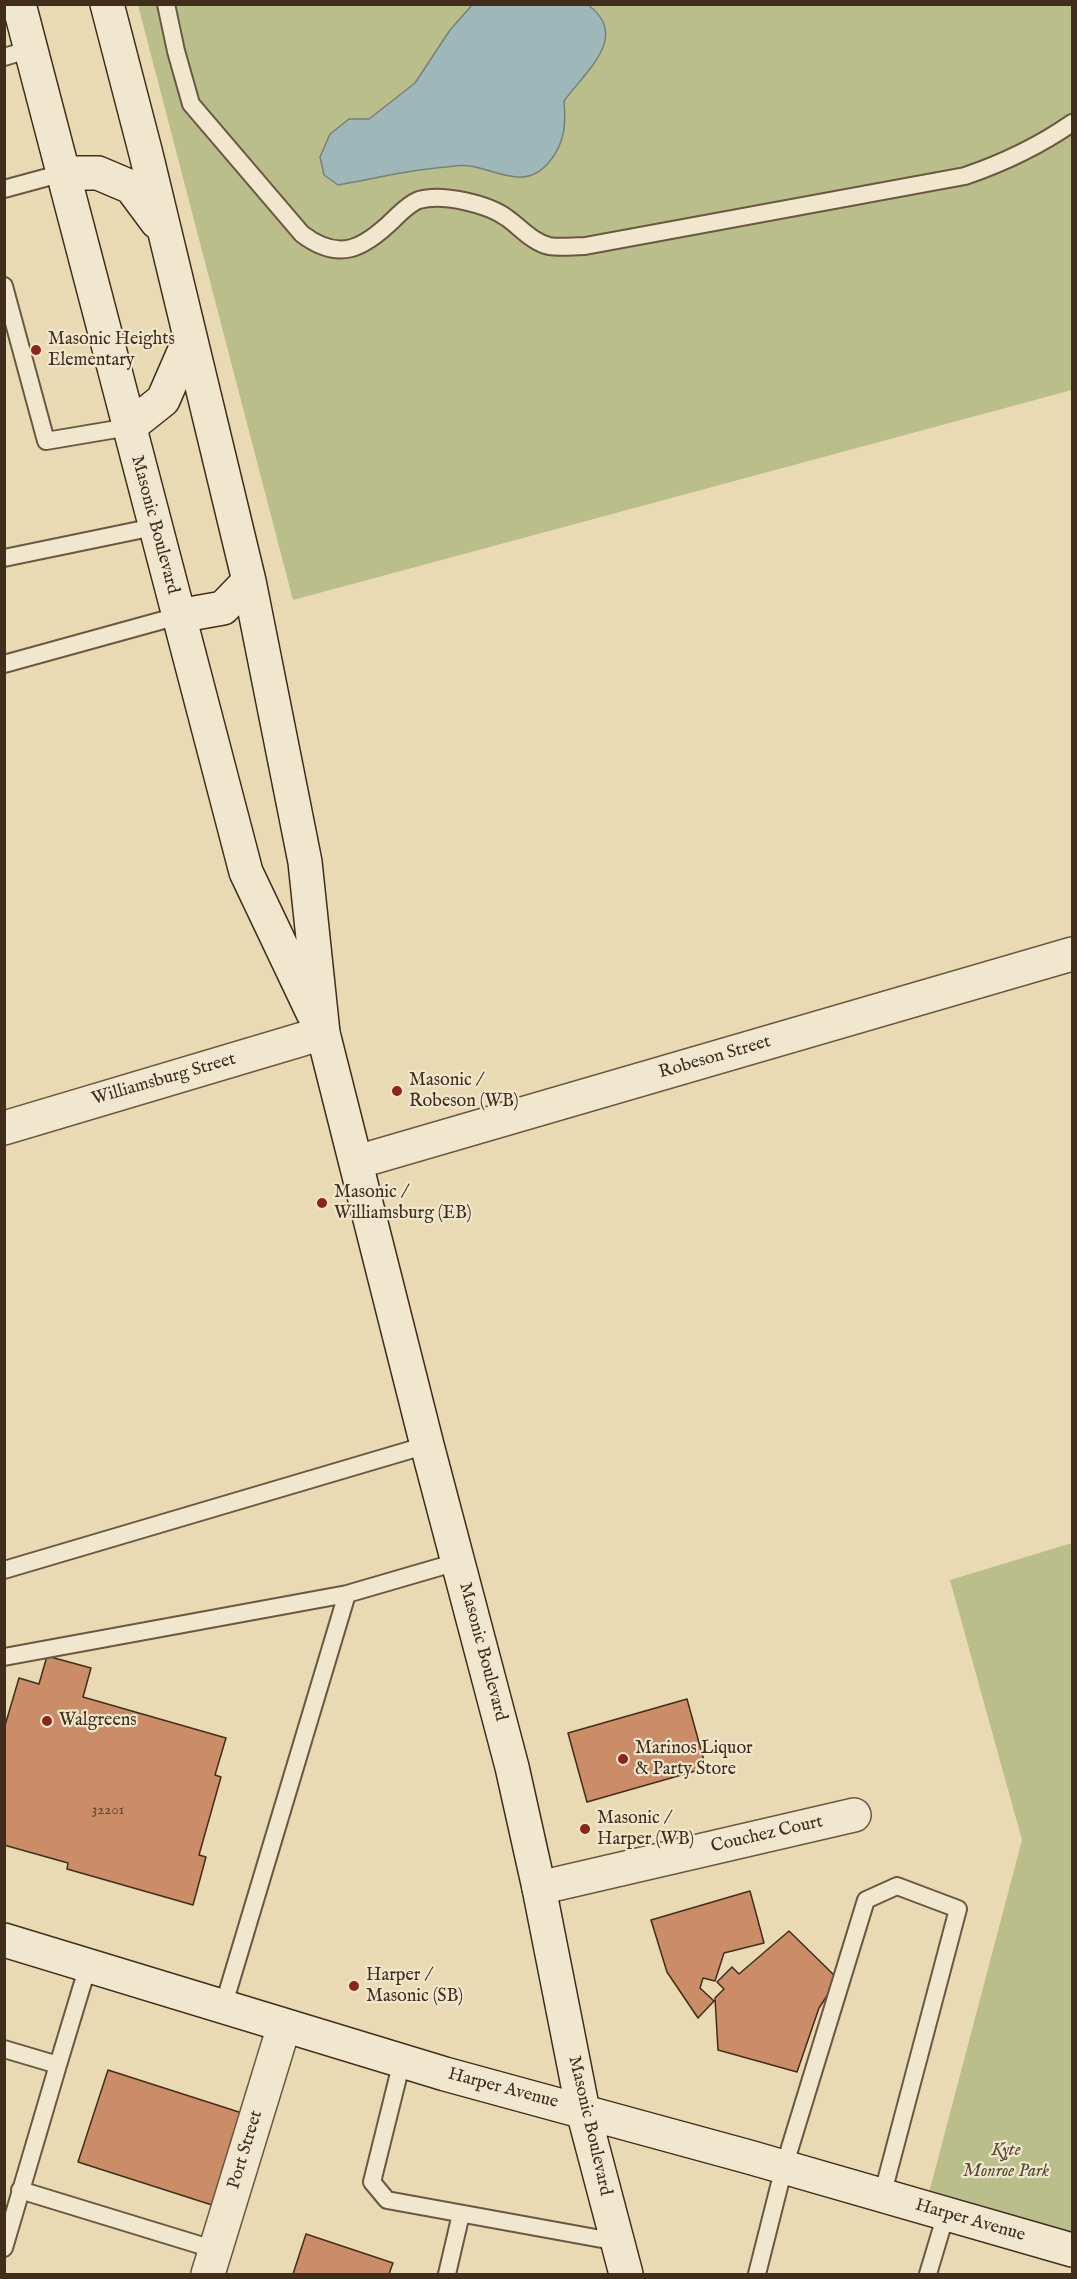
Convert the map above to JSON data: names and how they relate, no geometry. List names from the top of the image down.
{
  "streets": {
    "main road": [
      "Masonic Boulevard",
      "Robeson Street",
      "Williamsburg Street",
      "Couchez Court",
      "Harper Avenue",
      "Port Street"
    ]
  },
  "crossings": [
    ["Masonic Boulevard", "Robeson Street"],
    ["Masonic Boulevard", "Williamsburg Street"],
    ["Masonic Boulevard", "Couchez Court"],
    ["Masonic Boulevard", "Harper Avenue"],
    ["Harper Avenue", "Port Street"]
  ],
  "parks": ["Kyte Monroe Park"],
  "places": [
    "Masonic Heights Elementary",
    "Masonic / Robeson (WB)",
    "Masonic / Williamsburg (EB)",
    "Walgreens",
    "Marinos Liquor & Party Store",
    "Masonic / Harper (WB)",
    "Harper / Masonic (SB)"
  ],
  "house_numbers": ["32201"]
}
